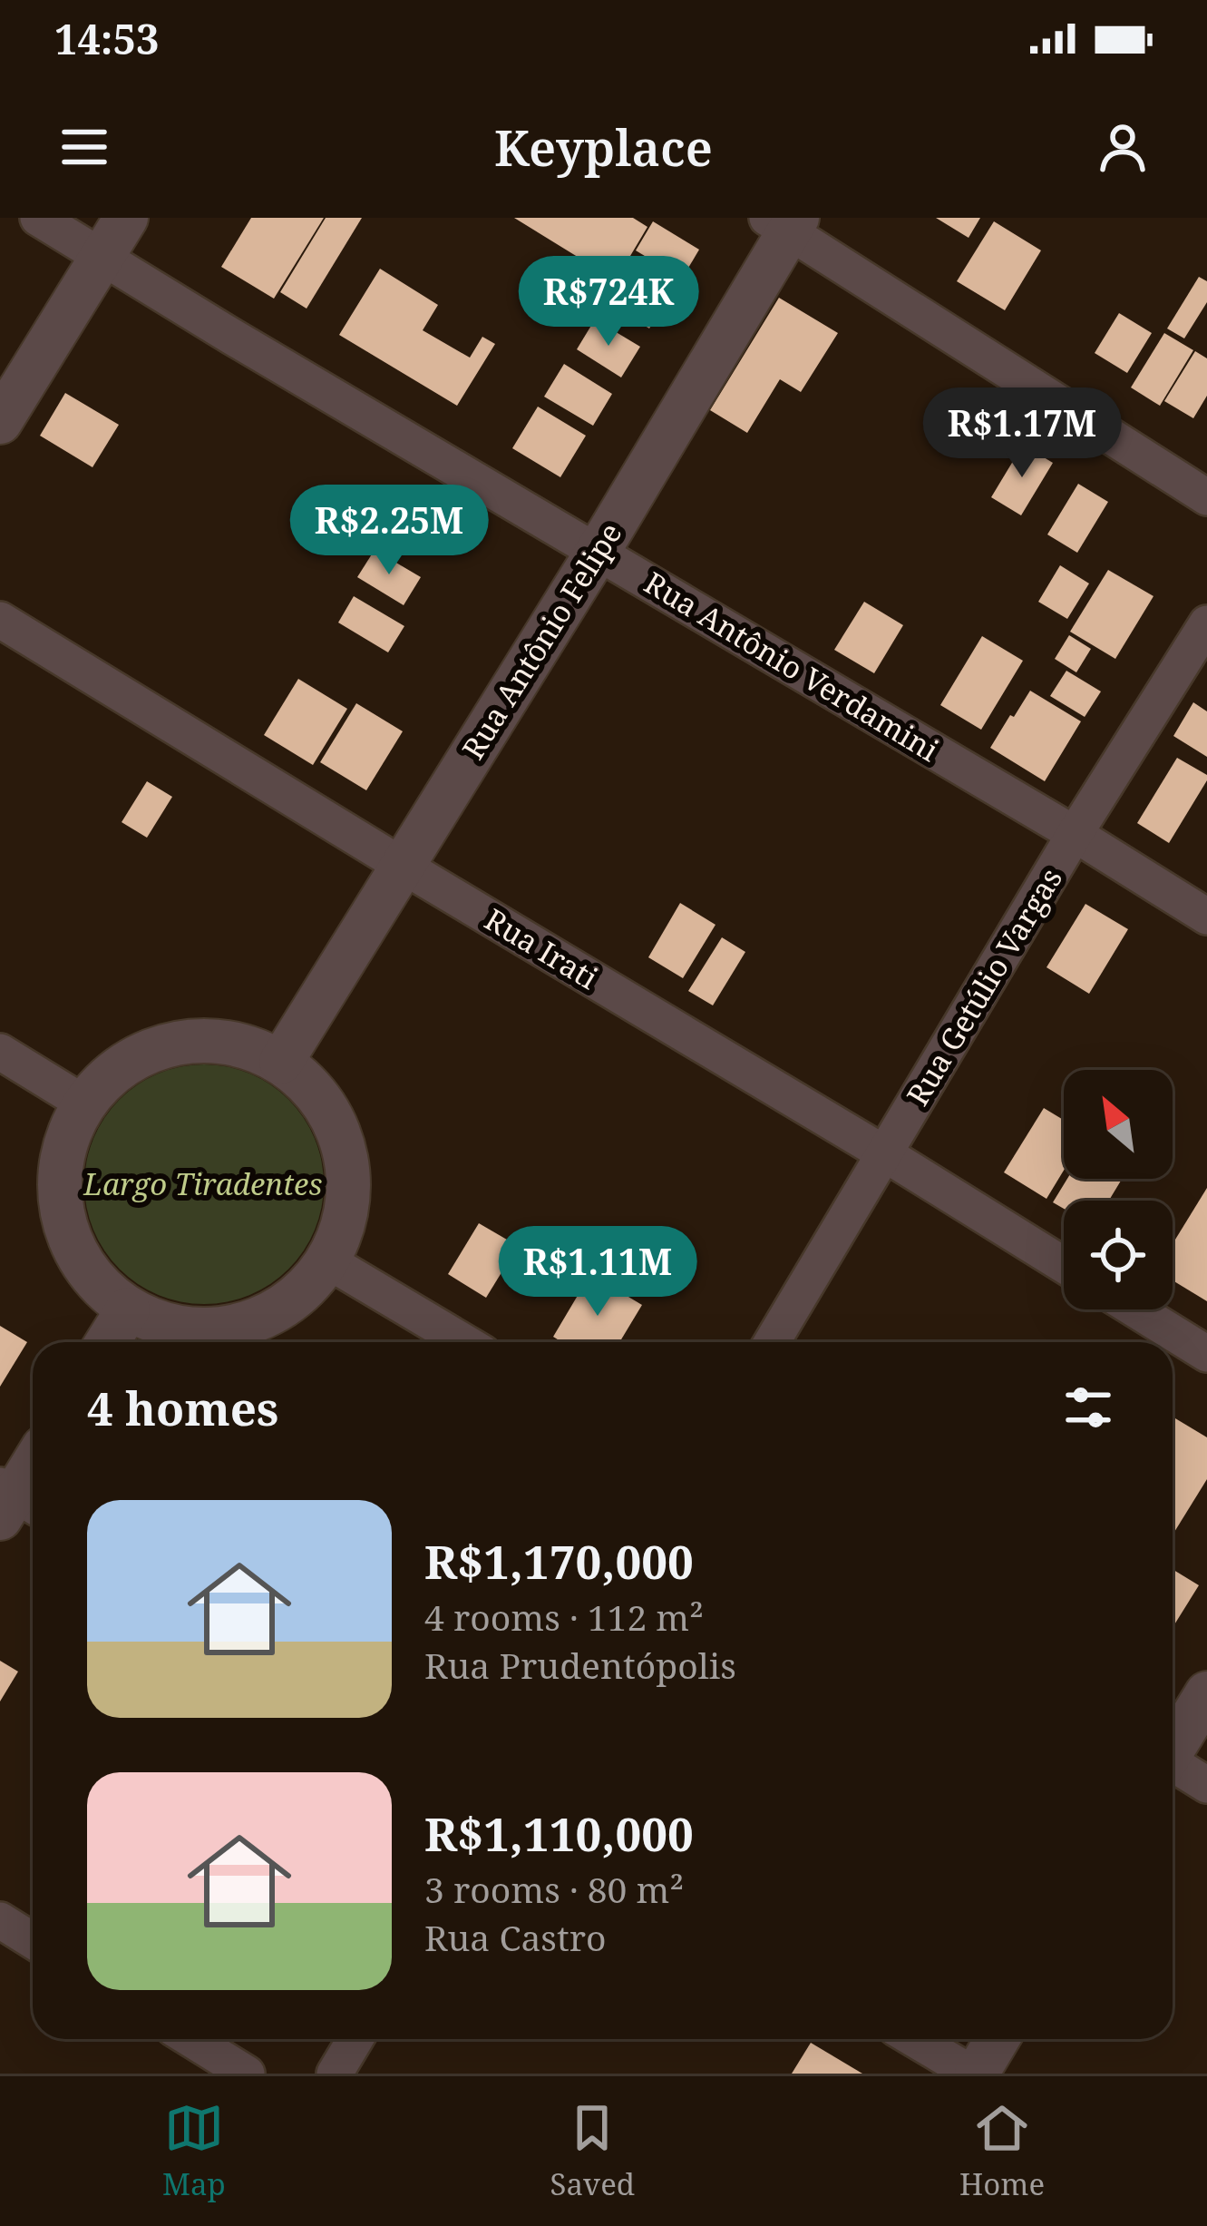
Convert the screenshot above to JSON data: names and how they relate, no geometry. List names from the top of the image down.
{
  "streets": {
    "street": [
      "Rua Antônio Felipe",
      "Rua Antônio Verdamini",
      "Rua Irati",
      "Rua Getúlio Vargas"
    ]
  },
  "crossings": [
    ["Rua Antônio Felipe", "Rua Antônio Verdamini"],
    ["Rua Antônio Felipe", "Rua Irati"],
    ["Rua Antônio Verdamini", "Rua Getúlio Vargas"],
    ["Rua Irati", "Rua Getúlio Vargas"]
  ],
  "parks": ["Largo Tiradentes"],
  "north": "top left",
  "page": {
    "status": "14:53",
    "header": "Keyplace",
    "price": [
      "R$724K",
      "R$1.17M",
      "R$2.25M",
      "R$1.11M"
    ],
    "heading": "4 homes",
    "list": [
      {
        "name": "R$1,170,000",
        "note": "4 rooms · 112 m² · Rua Prudentópolis"
      },
      {
        "name": "R$1,110,000",
        "note": "3 rooms · 80 m² · Rua Castro"
      }
    ],
    "tabs": ["Map", "Saved", "Home"]
  }
}
